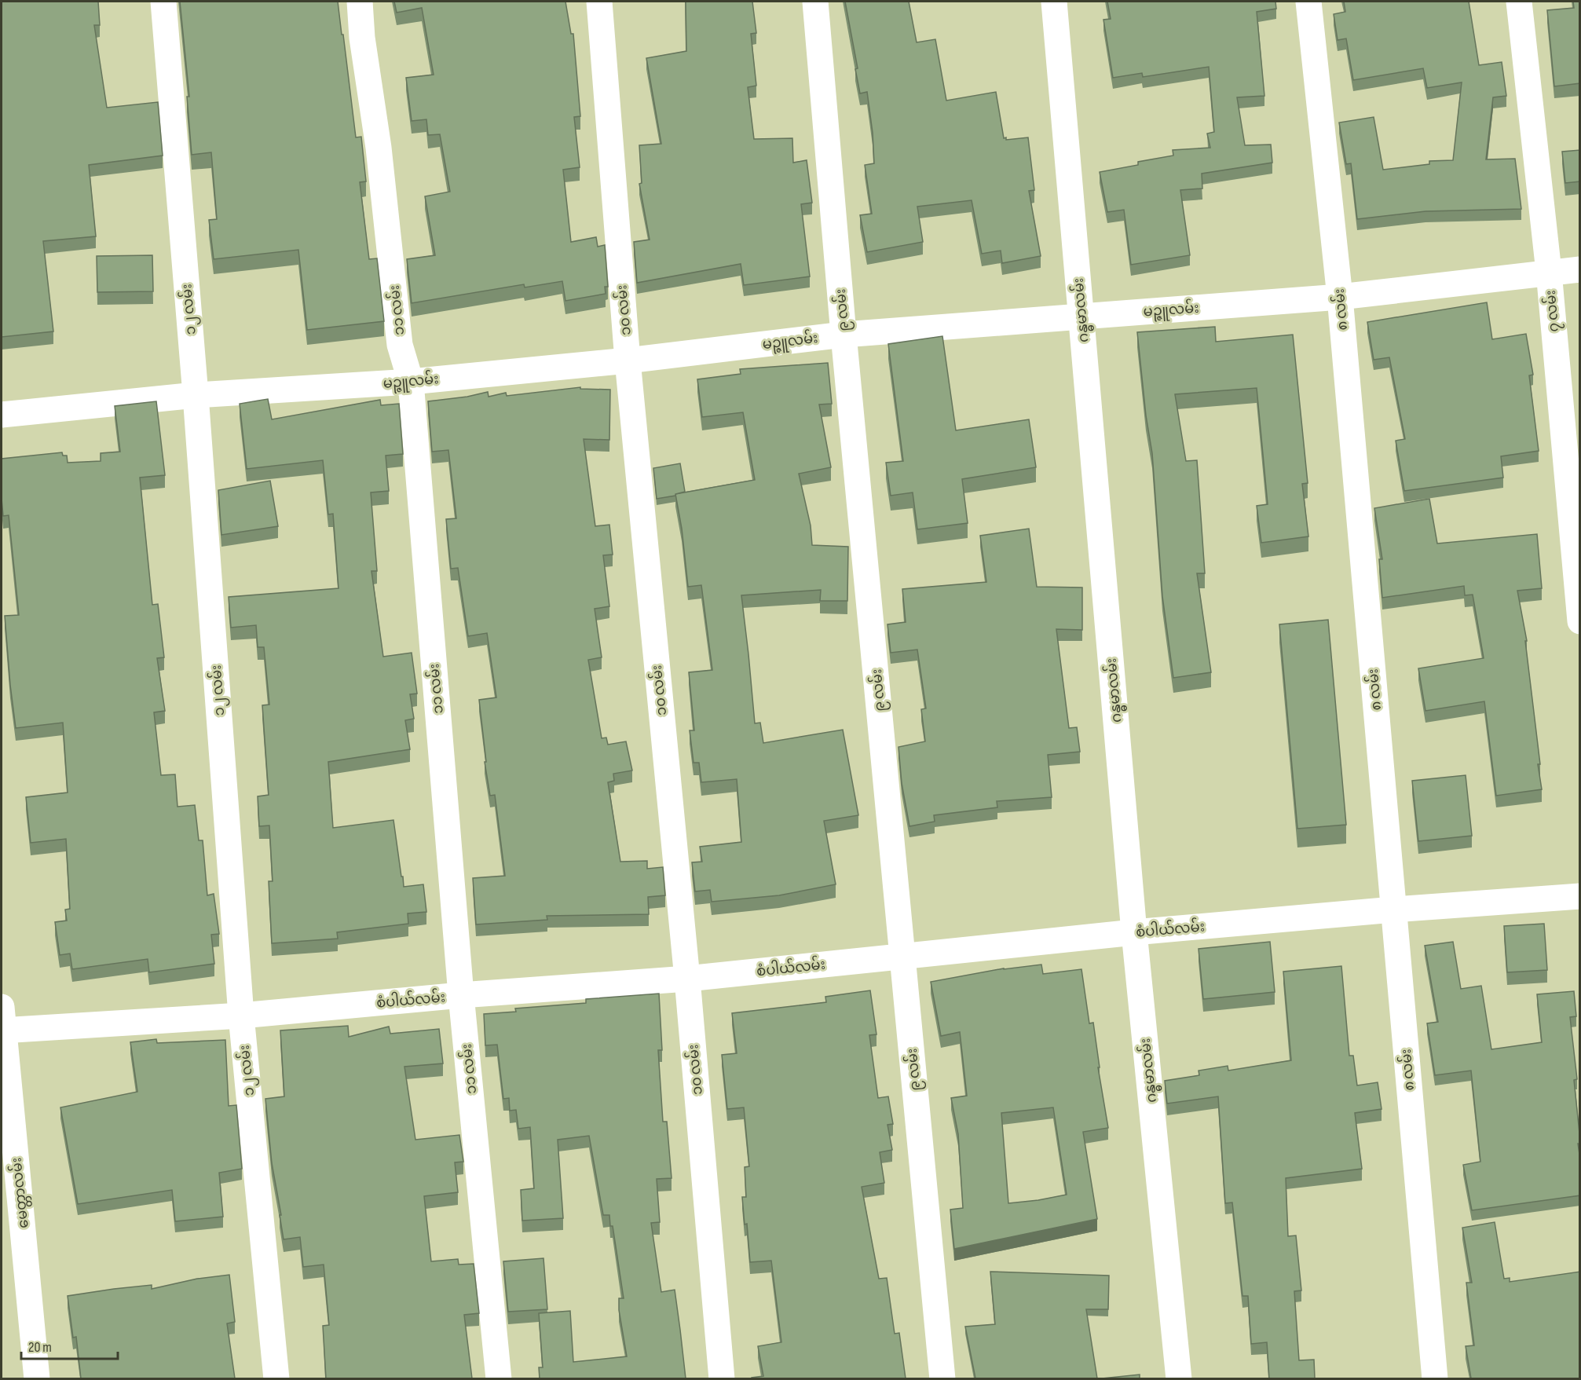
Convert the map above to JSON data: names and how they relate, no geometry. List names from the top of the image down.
{
  "streets": {
    "street": [
      "၁၂ လမ်း",
      "မဉ္ဇူလမ်း",
      "၈ လမ်း",
      "၁၁ လမ်း",
      "၁၀ လမ်း",
      "၉ လမ်း",
      "ဂန္ဓမာလမ်း",
      "၇ လမ်း",
      "စံပါယ်လမ်း",
      "မေတ္တာလမ်း"
    ]
  },
  "crossings": [
    ["၁၂ လမ်း", "မဉ္ဇူလမ်း"],
    ["၁၂ လမ်း", "စံပါယ်လမ်း"],
    ["မဉ္ဇူလမ်း", "၈ လမ်း"],
    ["မဉ္ဇူလမ်း", "၁၁ လမ်း"],
    ["မဉ္ဇူလမ်း", "၁၀ လမ်း"],
    ["မဉ္ဇူလမ်း", "၉ လမ်း"],
    ["မဉ္ဇူလမ်း", "ဂန္ဓမာလမ်း"],
    ["မဉ္ဇူလမ်း", "၇ လမ်း"],
    ["၈ လမ်း", "စံပါယ်လမ်း"],
    ["၁၁ လမ်း", "စံပါယ်လမ်း"],
    ["၁၀ လမ်း", "စံပါယ်လမ်း"],
    ["၉ လမ်း", "စံပါယ်လမ်း"],
    ["ဂန္ဓမာလမ်း", "စံပါယ်လမ်း"],
    ["စံပါယ်လမ်း", "မေတ္တာလမ်း"]
  ],
  "scale_bar": "20 m"
}
